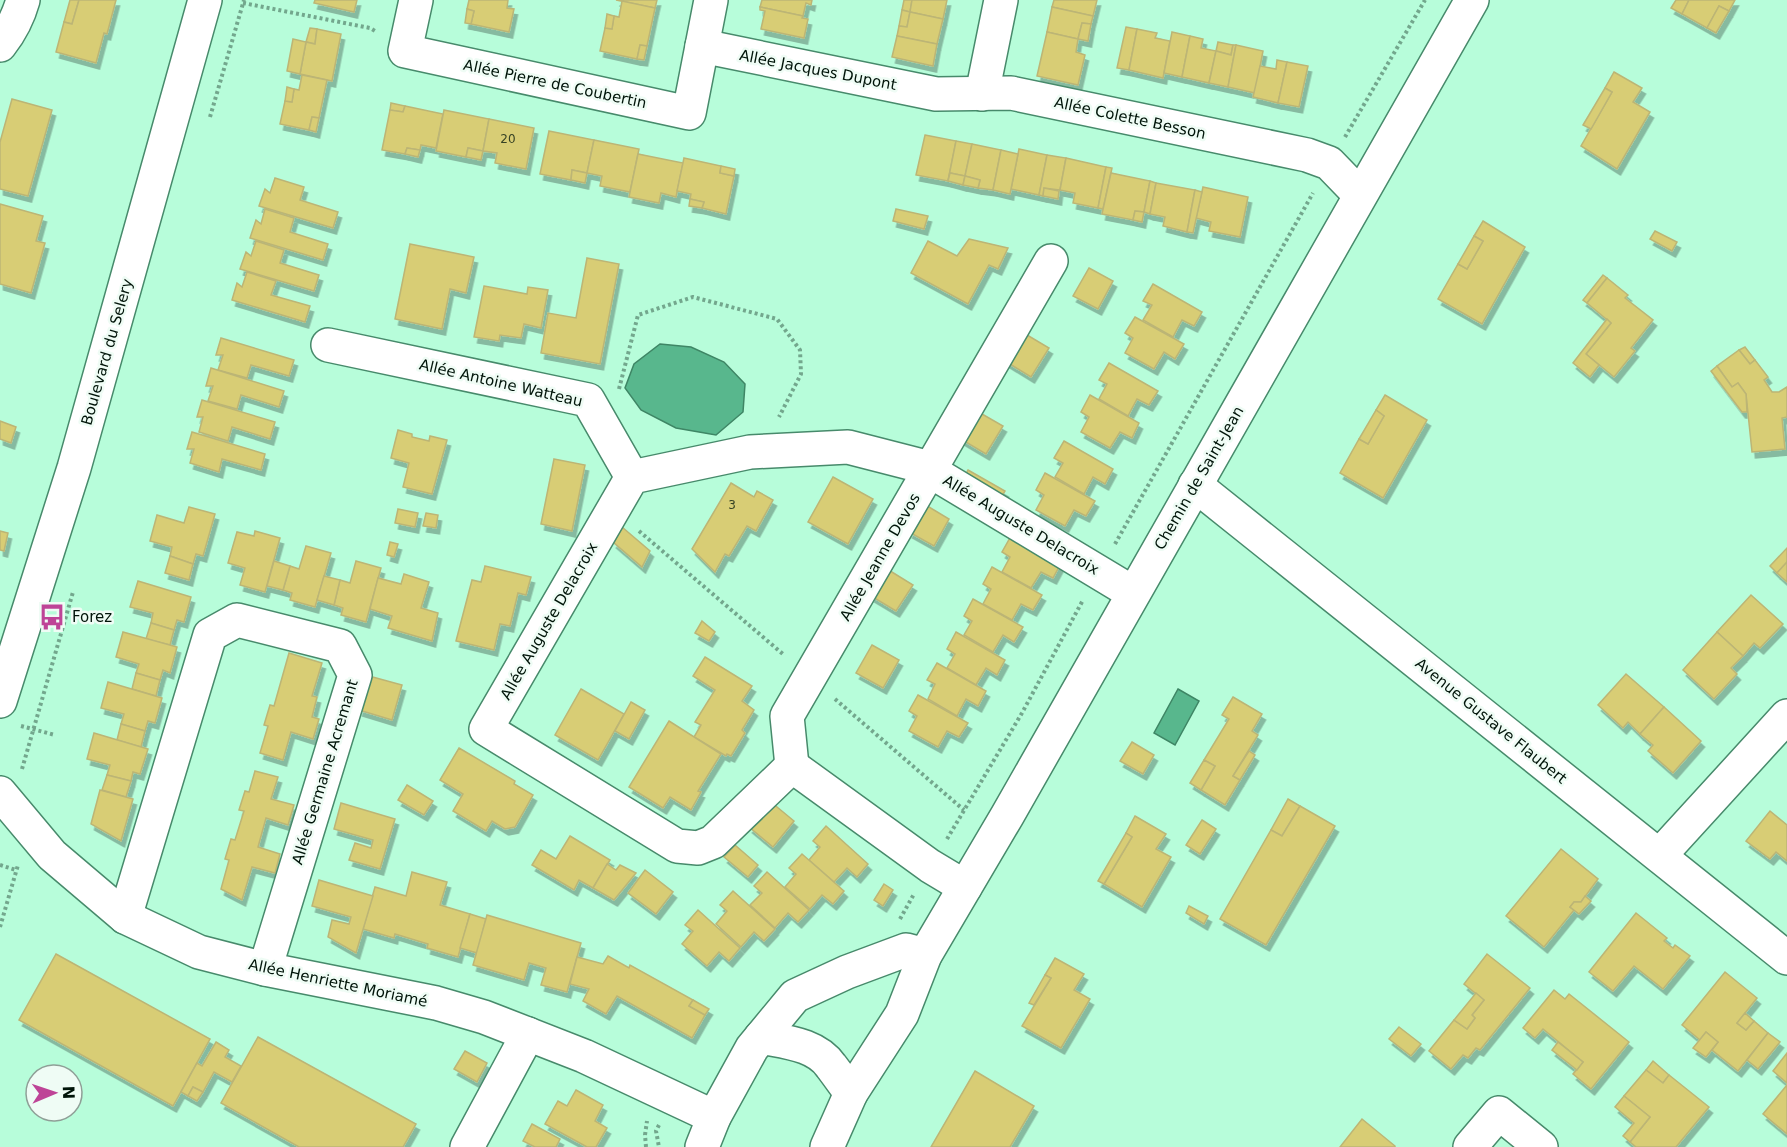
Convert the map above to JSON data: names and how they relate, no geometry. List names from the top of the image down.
{
  "streets": {
    "street": [
      "Allée Jacques Dupont",
      "Allée Pierre de Coubertin",
      "Allée Colette Besson",
      "Boulevard du Selery",
      "Allée Antoine Watteau",
      "Chemin de Saint-Jean",
      "Allée Auguste Delacroix",
      "Allée Jeanne Devos",
      "Avenue Gustave Flaubert",
      "Allée Germaine Acremant",
      "Allée Henriette Moriamé"
    ]
  },
  "crossings": [
    ["Allée Jacques Dupont", "Allée Pierre de Coubertin"],
    ["Allée Jacques Dupont", "Allée Colette Besson"],
    ["Allée Colette Besson", "Chemin de Saint-Jean"],
    ["Allée Antoine Watteau", "Allée Auguste Delacroix"],
    ["Chemin de Saint-Jean", "Allée Auguste Delacroix"],
    ["Chemin de Saint-Jean", "Avenue Gustave Flaubert"],
    ["Allée Auguste Delacroix", "Allée Jeanne Devos"],
    ["Allée Germaine Acremant", "Allée Henriette Moriamé"]
  ],
  "places": {
    "bus stop": ["Forez"]
  },
  "house_numbers": ["20", "3"],
  "north": "right"
}
